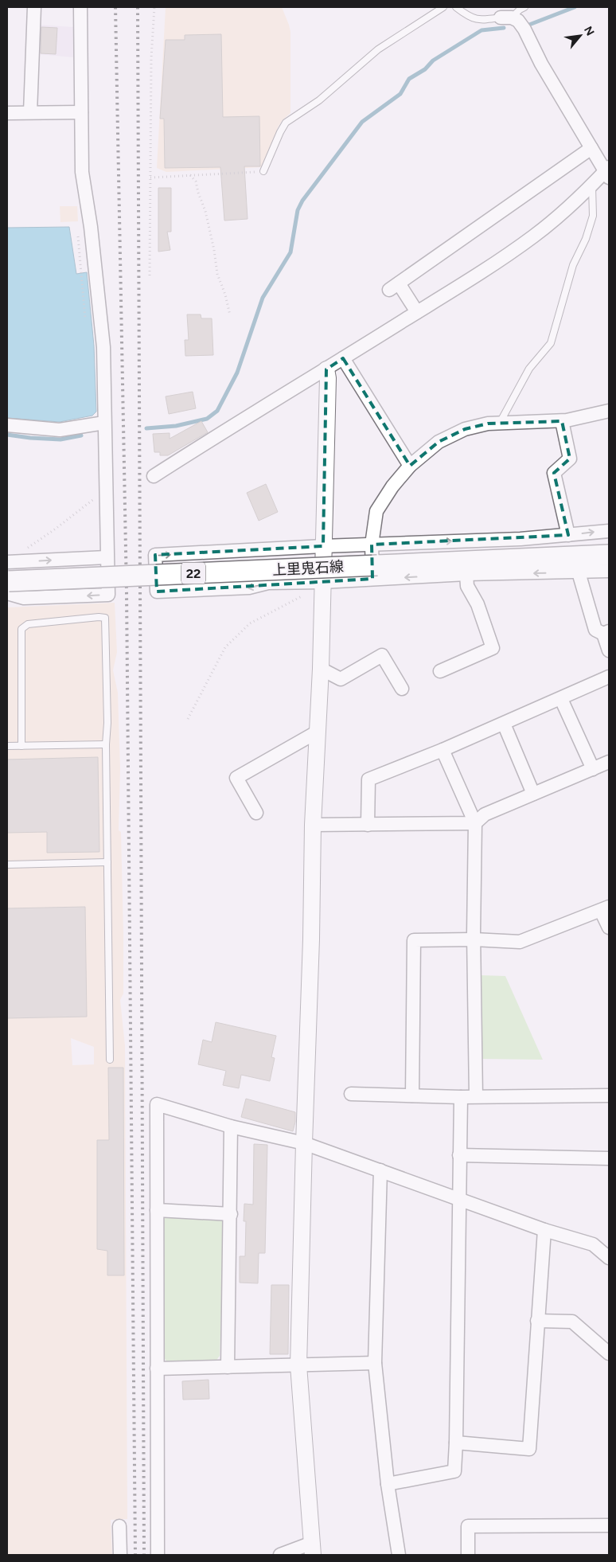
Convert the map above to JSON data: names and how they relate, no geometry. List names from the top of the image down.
{
  "streets": {
    "main road": ["上里鬼石線", "22"]
  },
  "north": "top right"
}
